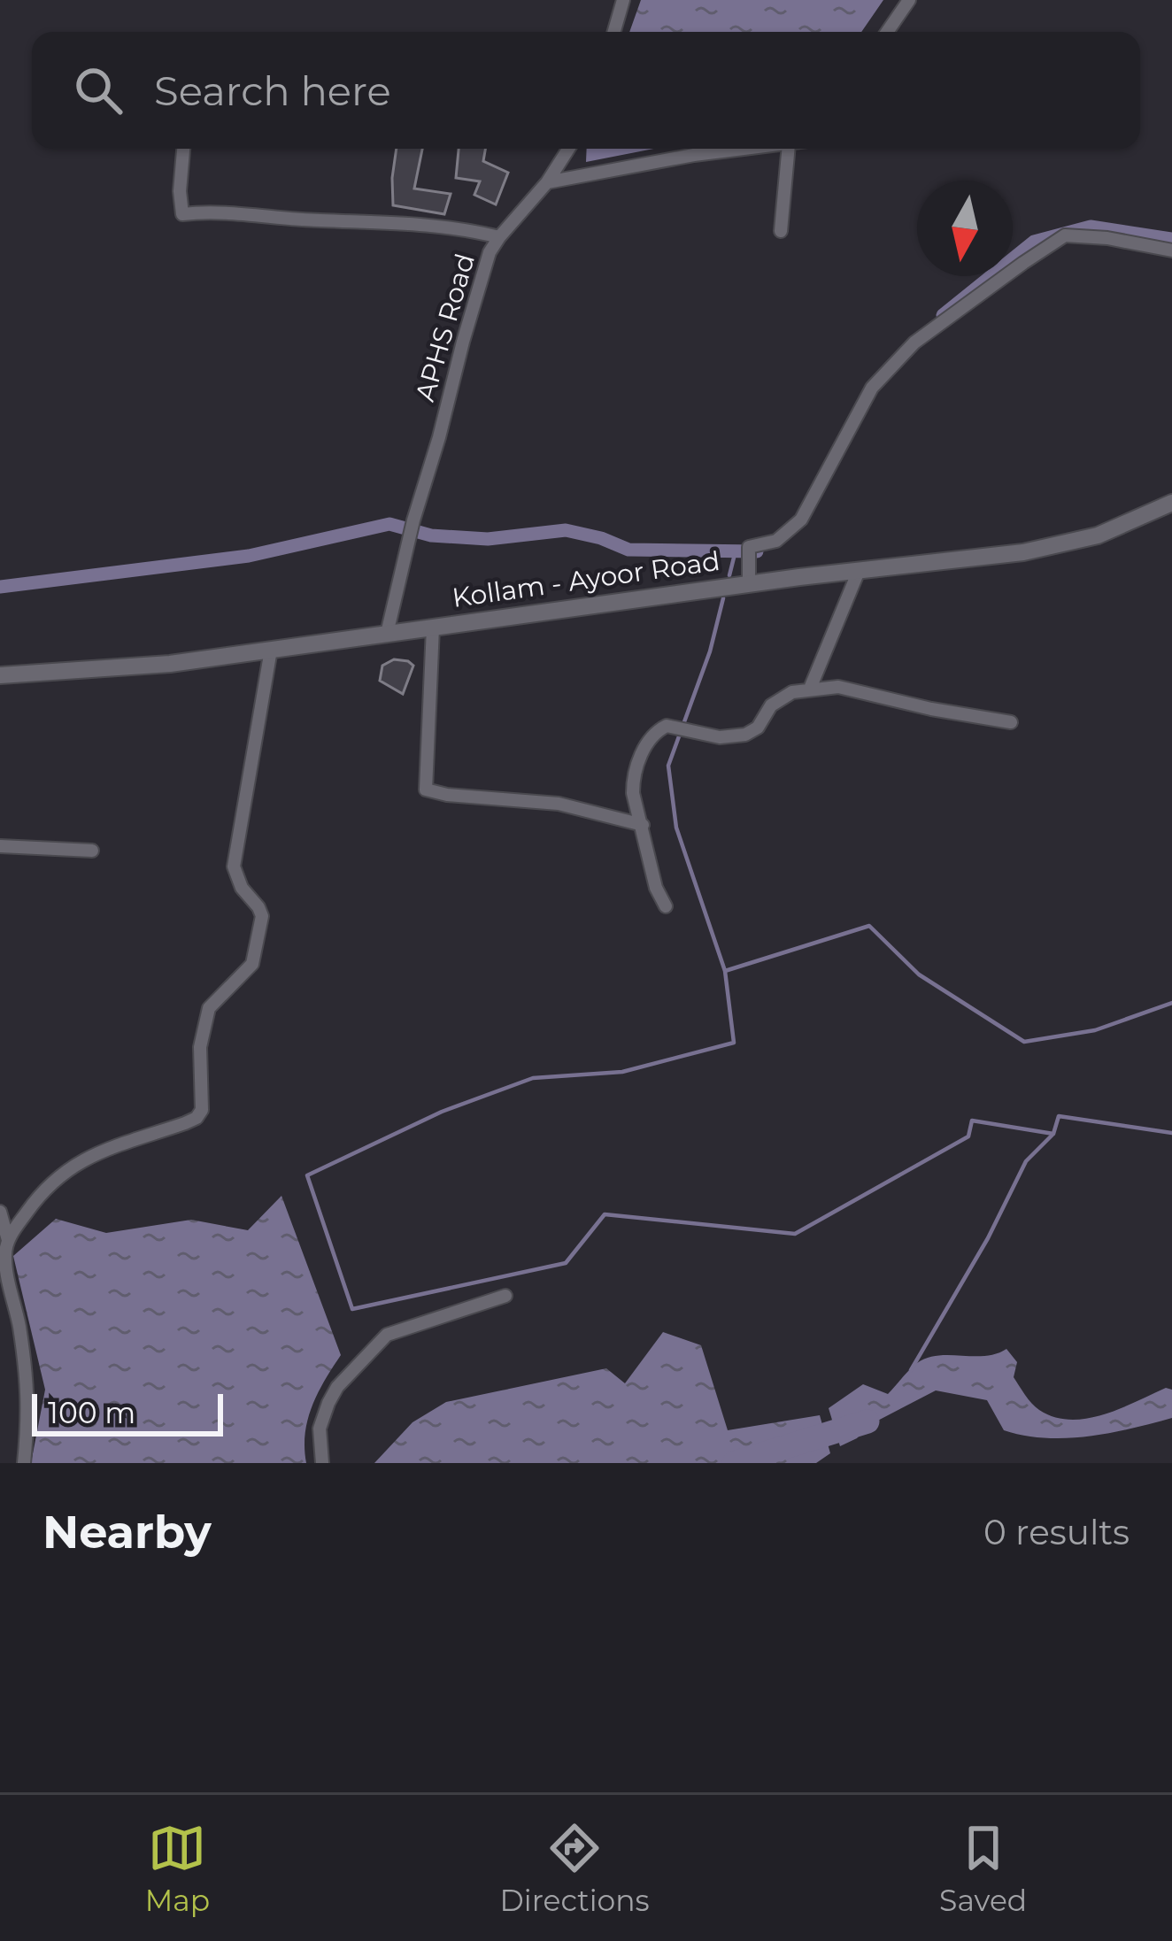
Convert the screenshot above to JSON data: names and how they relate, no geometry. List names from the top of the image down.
{
  "streets": {
    "main road": ["Kollam - Ayoor Road"],
    "street": ["APHS Road"]
  },
  "crossings": [
    ["APHS Road", "Kollam - Ayoor Road"]
  ],
  "scale_bar": "100 m",
  "north": "bottom",
  "page": {
    "search": "Search here",
    "scale": "100 m",
    "heading": ["Nearby", "0 results"],
    "nav": ["Map", "Directions", "Saved"]
  }
}
